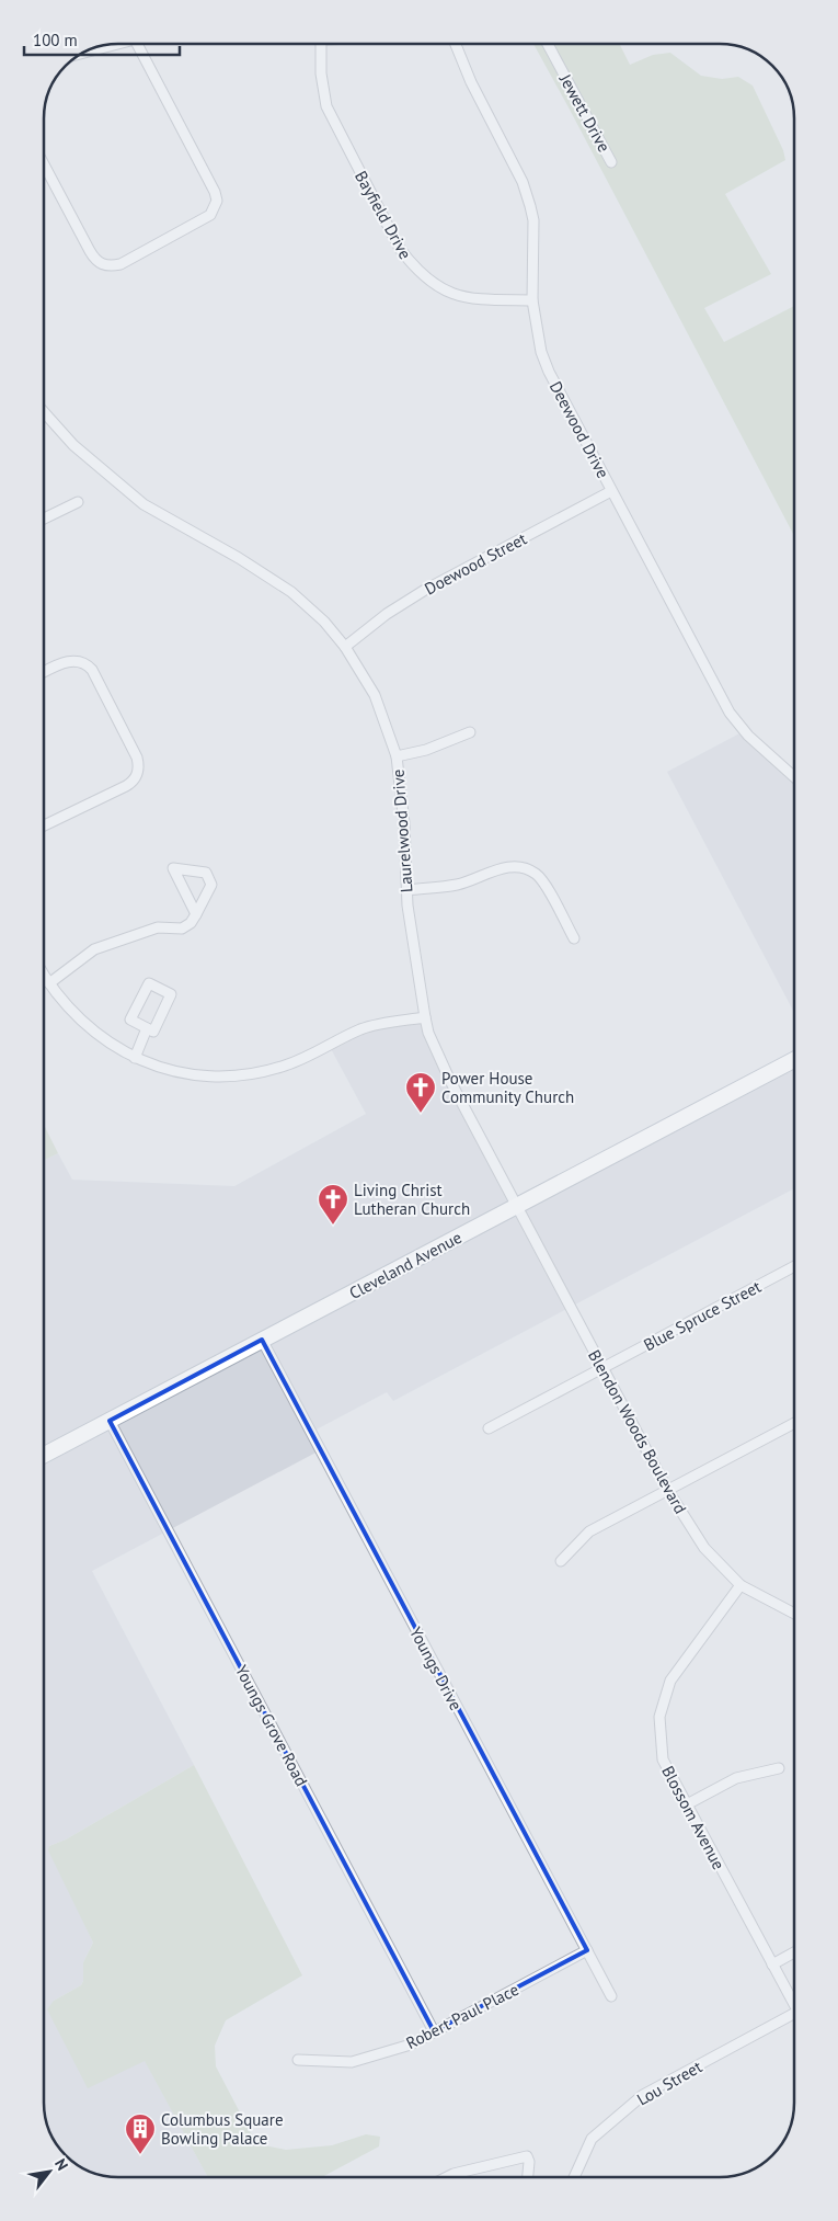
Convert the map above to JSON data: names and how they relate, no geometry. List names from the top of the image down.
{
  "streets": {
    "main road": ["Cleveland Avenue"],
    "street": [
      "Jewett Drive",
      "Bayfield Drive",
      "Deewood Drive",
      "Doewood Street",
      "Laurelwood Drive",
      "Blue Spruce Street",
      "Blendon Woods Boulevard",
      "Youngs Drive",
      "Youngs Grove Road",
      "Blossom Avenue",
      "Robert Paul Place",
      "Lou Street"
    ]
  },
  "crossings": [
    ["Bayfield Drive", "Deewood Drive"],
    ["Deewood Drive", "Doewood Street"],
    ["Doewood Street", "Laurelwood Drive"],
    ["Laurelwood Drive", "Cleveland Avenue"],
    ["Laurelwood Drive", "Blendon Woods Boulevard"],
    ["Cleveland Avenue", "Blendon Woods Boulevard"],
    ["Cleveland Avenue", "Youngs Drive"],
    ["Cleveland Avenue", "Youngs Grove Road"],
    ["Blue Spruce Street", "Blendon Woods Boulevard"],
    ["Blendon Woods Boulevard", "Blossom Avenue"],
    ["Youngs Drive", "Robert Paul Place"],
    ["Youngs Grove Road", "Robert Paul Place"]
  ],
  "places": {
    "church": ["Power House Community Church", "Living Christ Lutheran Church"],
    "building": ["Columbus Square Bowling Palace"]
  },
  "scale_bar": "100 m",
  "north": "top right"
}
